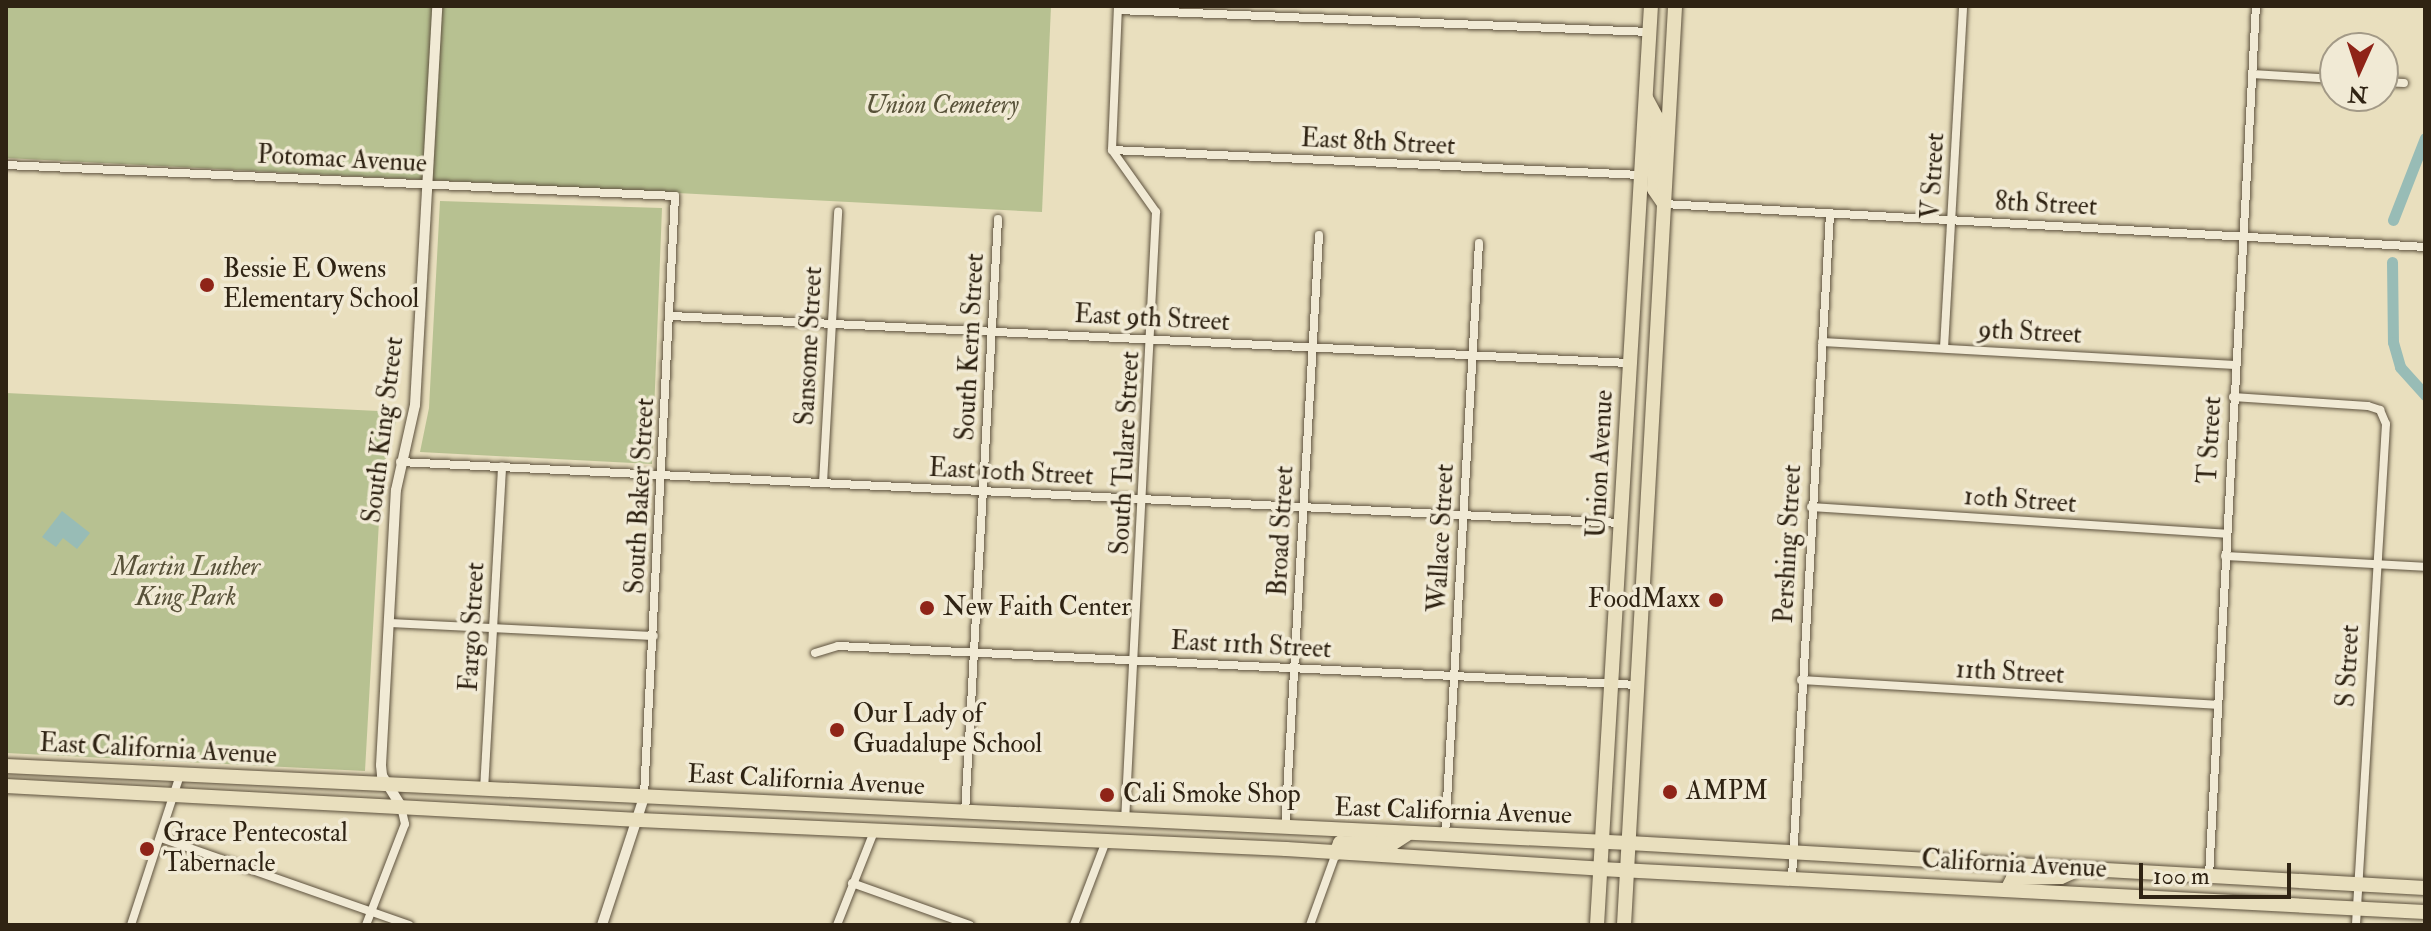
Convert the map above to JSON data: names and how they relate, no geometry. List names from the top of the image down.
{
  "streets": {
    "main road": ["Union Avenue", "East California Avenue", "California Avenue"],
    "street": [
      "East 8th Street",
      "Potomac Avenue",
      "V Street",
      "8th Street",
      "East 9th Street",
      "9th Street",
      "Sansome Street",
      "South Kern Street",
      "South King Street",
      "T Street",
      "South Tulare Street",
      "East 10th Street",
      "South Baker Street",
      "10th Street",
      "Broad Street",
      "Wallace Street",
      "Pershing Street",
      "Fargo Street",
      "East 11th Street",
      "S Street",
      "11th Street"
    ]
  },
  "crossings": [
    ["East 8th Street", "South Tulare Street"],
    ["East 8th Street", "Union Avenue"],
    ["Potomac Avenue", "South King Street"],
    ["Potomac Avenue", "South Baker Street"],
    ["V Street", "8th Street"],
    ["V Street", "9th Street"],
    ["8th Street", "T Street"],
    ["8th Street", "Union Avenue"],
    ["8th Street", "Pershing Street"],
    ["East 9th Street", "Sansome Street"],
    ["East 9th Street", "South Kern Street"],
    ["East 9th Street", "South Tulare Street"],
    ["East 9th Street", "Union Avenue"],
    ["East 9th Street", "South Baker Street"],
    ["East 9th Street", "Broad Street"],
    ["East 9th Street", "Wallace Street"],
    ["9th Street", "T Street"],
    ["9th Street", "Pershing Street"],
    ["Sansome Street", "East 10th Street"],
    ["South Kern Street", "East 10th Street"],
    ["South Kern Street", "East 11th Street"],
    ["South Kern Street", "East California Avenue"],
    ["South King Street", "East 10th Street"],
    ["South King Street", "East California Avenue"],
    ["T Street", "10th Street"],
    ["T Street", "S Street"],
    ["T Street", "11th Street"],
    ["T Street", "California Avenue"],
    ["South Tulare Street", "East 10th Street"],
    ["South Tulare Street", "East 11th Street"],
    ["South Tulare Street", "East California Avenue"],
    ["Union Avenue", "East 10th Street"],
    ["Union Avenue", "East 11th Street"],
    ["Union Avenue", "East California Avenue"],
    ["Union Avenue", "California Avenue"],
    ["East 10th Street", "South Baker Street"],
    ["East 10th Street", "Broad Street"],
    ["East 10th Street", "Wallace Street"],
    ["East 10th Street", "Fargo Street"],
    ["South Baker Street", "East California Avenue"],
    ["10th Street", "Pershing Street"],
    ["Broad Street", "East 11th Street"],
    ["Broad Street", "East California Avenue"],
    ["Wallace Street", "East 11th Street"],
    ["Wallace Street", "East California Avenue"],
    ["Pershing Street", "11th Street"],
    ["Pershing Street", "California Avenue"],
    ["Fargo Street", "East California Avenue"],
    ["S Street", "California Avenue"],
    ["East California Avenue", "California Avenue"]
  ],
  "parks": ["Union Cemetery", "Martin Luther King Park"],
  "places": [
    "Bessie E Owens Elementary School",
    "FoodMaxx",
    "New Faith Center",
    "Our Lady of Guadalupe School",
    "AMPM",
    "Cali Smoke Shop",
    "Grace Pentecostal Tabernacle"
  ],
  "scale_bar": "100 m",
  "north": "bottom"
}
